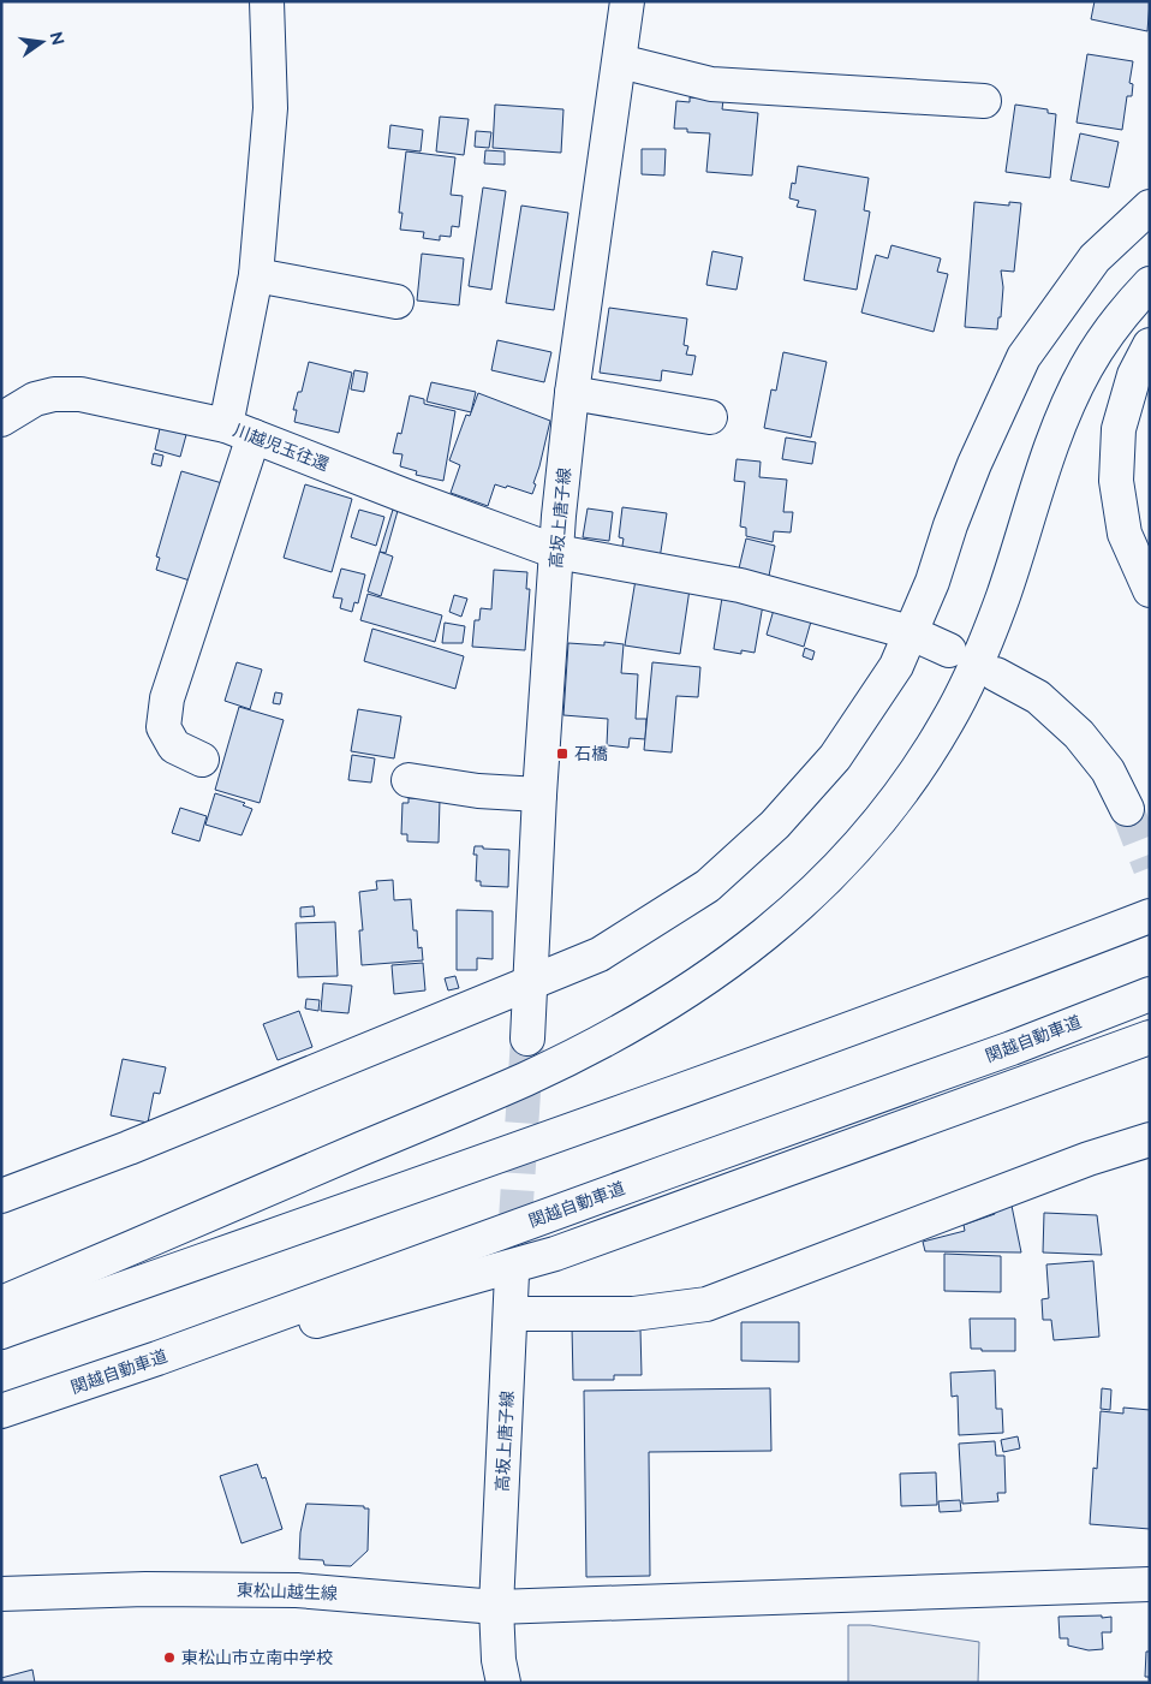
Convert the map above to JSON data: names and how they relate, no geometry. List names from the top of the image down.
{
  "streets": {
    "main road": [
      "川越児玉往還",
      "高坂上唐子線",
      "関越自動車道",
      "東松山越生線"
    ]
  },
  "crossings": [
    ["川越児玉往還", "高坂上唐子線"],
    ["高坂上唐子線", "東松山越生線"]
  ],
  "places": {
    "transit": ["石橋"],
    "other": ["東松山市立南中学校"]
  },
  "north": "right"
}
